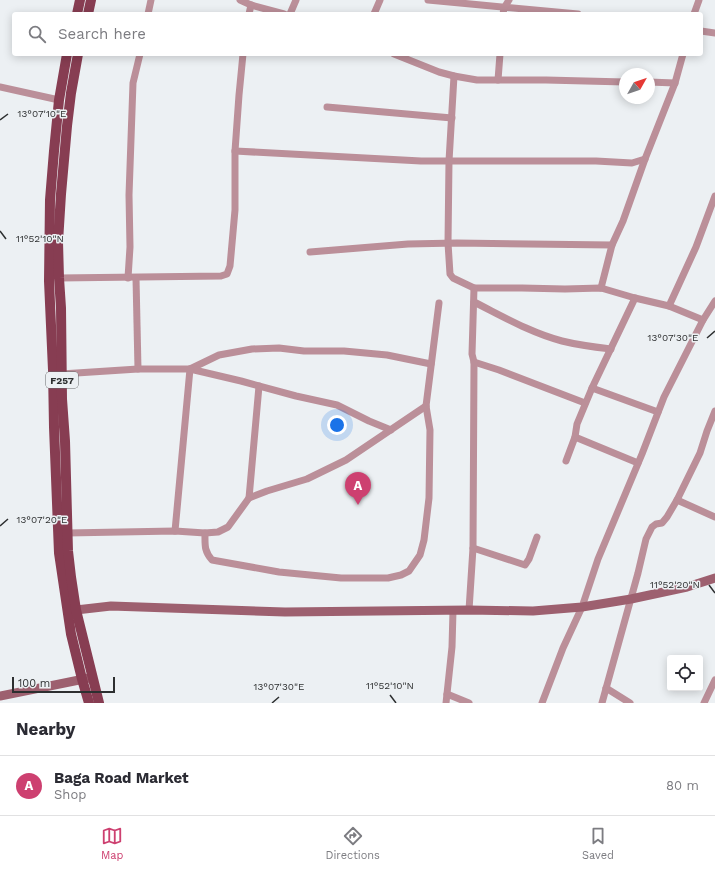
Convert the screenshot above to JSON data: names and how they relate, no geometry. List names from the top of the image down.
{
  "streets": {
    "main road": ["F257"]
  },
  "scale_bar": "100 m",
  "north": "top right",
  "page": {
    "search": "Search here",
    "pins": "A",
    "scale": "100 m",
    "heading": "Nearby",
    "list": [
      {
        "mark": "A",
        "name": "Baga Road Market",
        "note": "Shop",
        "value": "80 m"
      }
    ],
    "nav": ["Map", "Directions", "Saved"]
  },
  "coordinates": [
    "13°07'10\"E",
    "11°52'10\"N",
    "13°07'30\"E",
    "13°07'20\"E",
    "11°52'20\"N"
  ]
}
